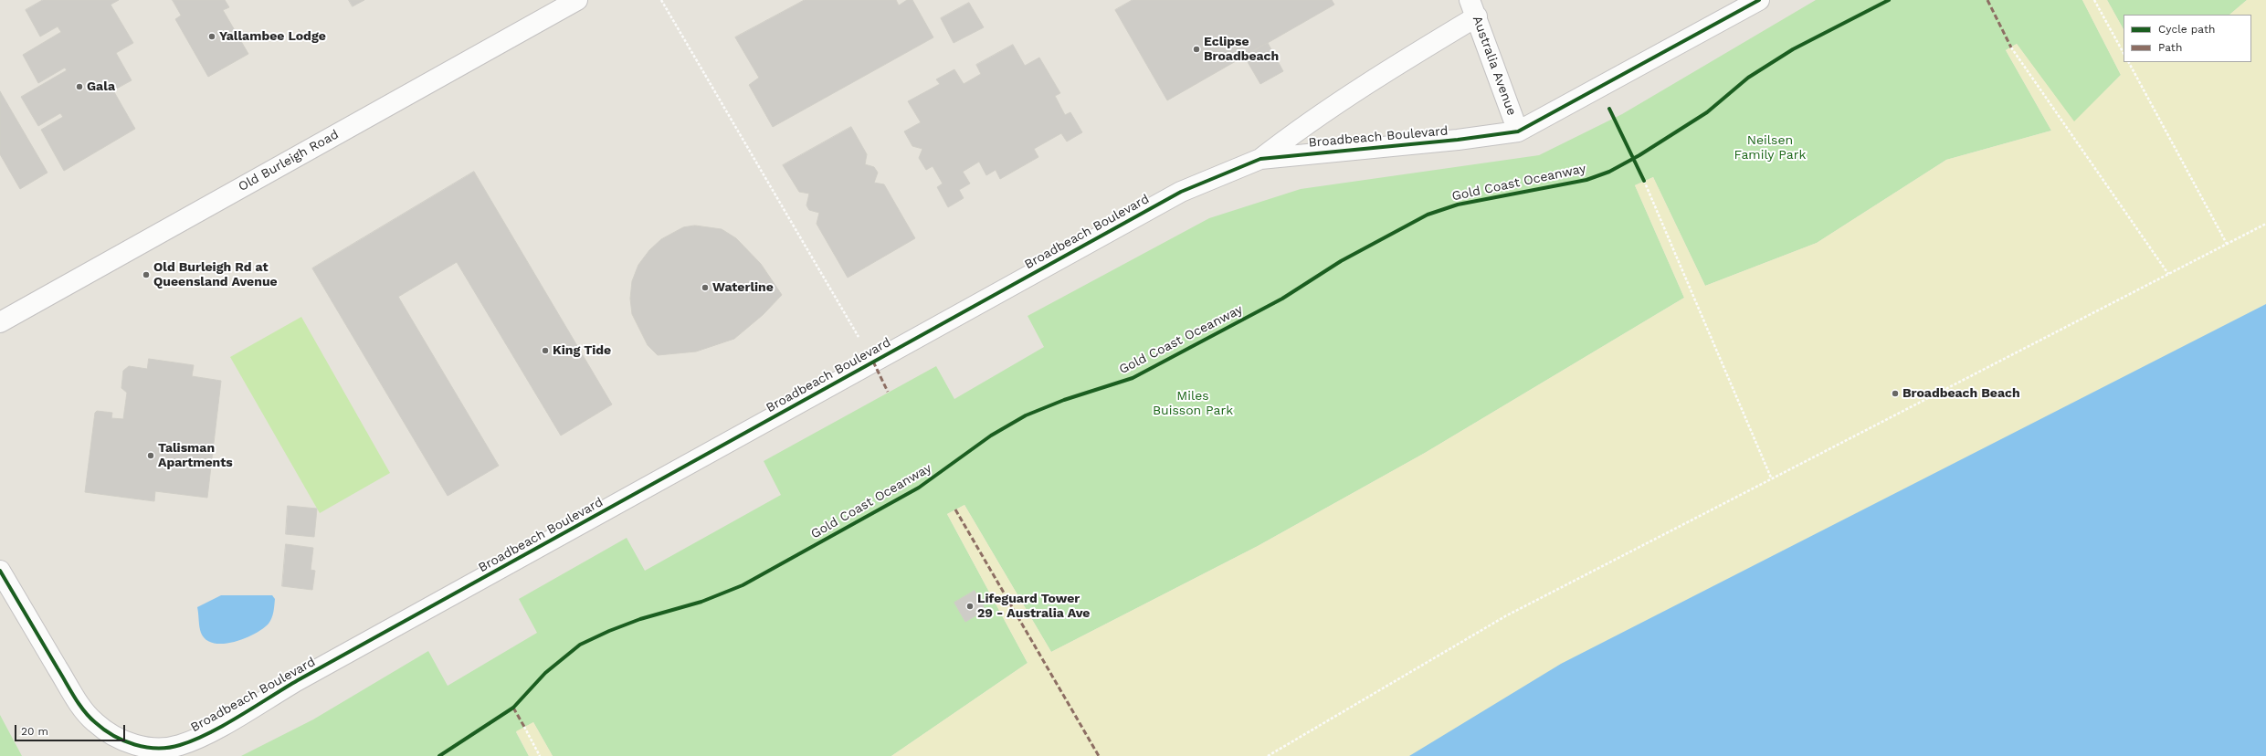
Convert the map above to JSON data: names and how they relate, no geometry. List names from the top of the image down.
{
  "streets": {
    "street": ["Australia Avenue", "Broadbeach Boulevard", "Old Burleigh Road"],
    "cycle path": ["Gold Coast Oceanway"]
  },
  "crossings": [
    ["Australia Avenue", "Broadbeach Boulevard"]
  ],
  "parks": ["Neilsen Family Park", "Miles Buisson Park"],
  "places": [
    "Yallambee Lodge",
    "Eclipse Broadbeach",
    "Gala",
    "Old Burleigh Rd at Queensland Avenue",
    "Waterline",
    "King Tide",
    "Broadbeach Beach",
    "Talisman Apartments",
    "Lifeguard Tower 29 - Australia Ave"
  ],
  "legend": ["Cycle path", "Path"],
  "scale_bar": "20 m"
}
